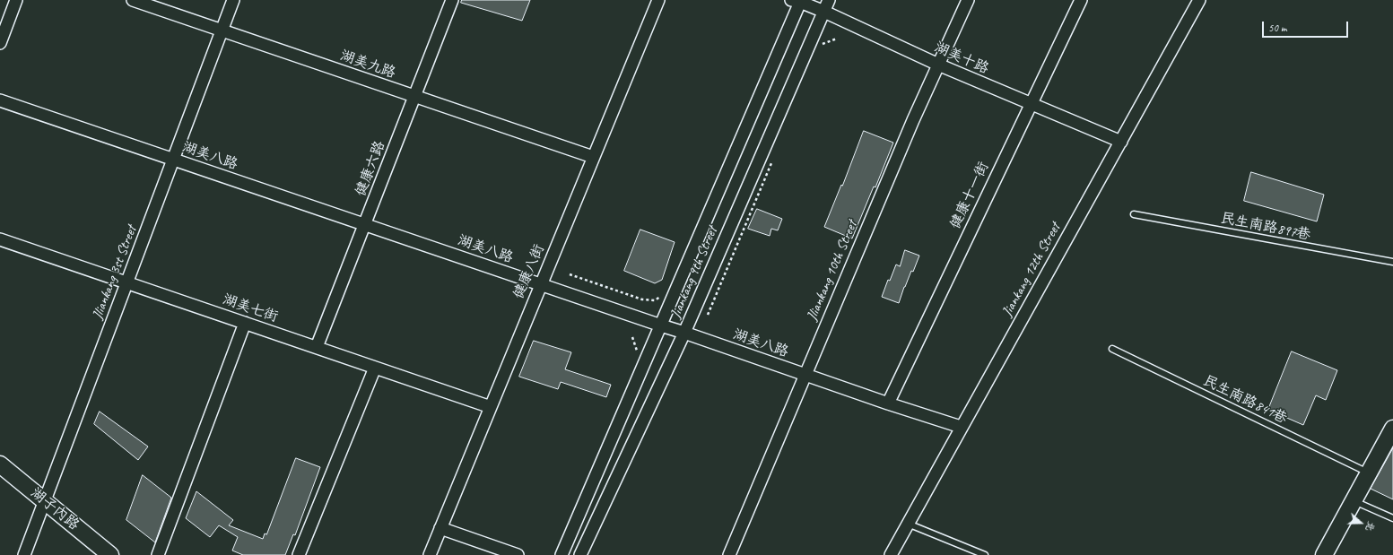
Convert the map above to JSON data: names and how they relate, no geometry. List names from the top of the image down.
{
  "streets": {
    "main road": ["湖子內路"],
    "street": [
      "湖美十路",
      "湖美九路",
      "湖美八路",
      "健康六路",
      "健康十一街",
      "Jiankang 12th Street",
      "Jliankang 10th Street",
      "健康八街",
      "Jliankang 3st Street",
      "Jiankang 9th Street",
      "湖美七街"
    ],
    "lane": ["民生南路897巷", "民生南路841巷"]
  },
  "crossings": [
    ["湖美十路", "健康十一街"],
    ["湖美十路", "Jiankang 12th Street"],
    ["湖美十路", "Jliankang 10th Street"],
    ["湖美十路", "Jiankang 9th Street"],
    ["湖美九路", "健康六路"],
    ["湖美九路", "健康八街"],
    ["湖美九路", "Jliankang 3st Street"],
    ["湖美八路", "健康六路"],
    ["湖美八路", "健康十一街"],
    ["湖美八路", "Jiankang 12th Street"],
    ["湖美八路", "Jliankang 10th Street"],
    ["湖美八路", "健康八街"],
    ["湖美八路", "Jliankang 3st Street"],
    ["湖美八路", "Jiankang 9th Street"],
    ["健康六路", "湖美七街"],
    ["健康八街", "湖美七街"],
    ["Jliankang 3st Street", "湖美七街"],
    ["Jliankang 3st Street", "湖子內路"]
  ],
  "scale_bar": "50 m",
  "north": "right"
}
